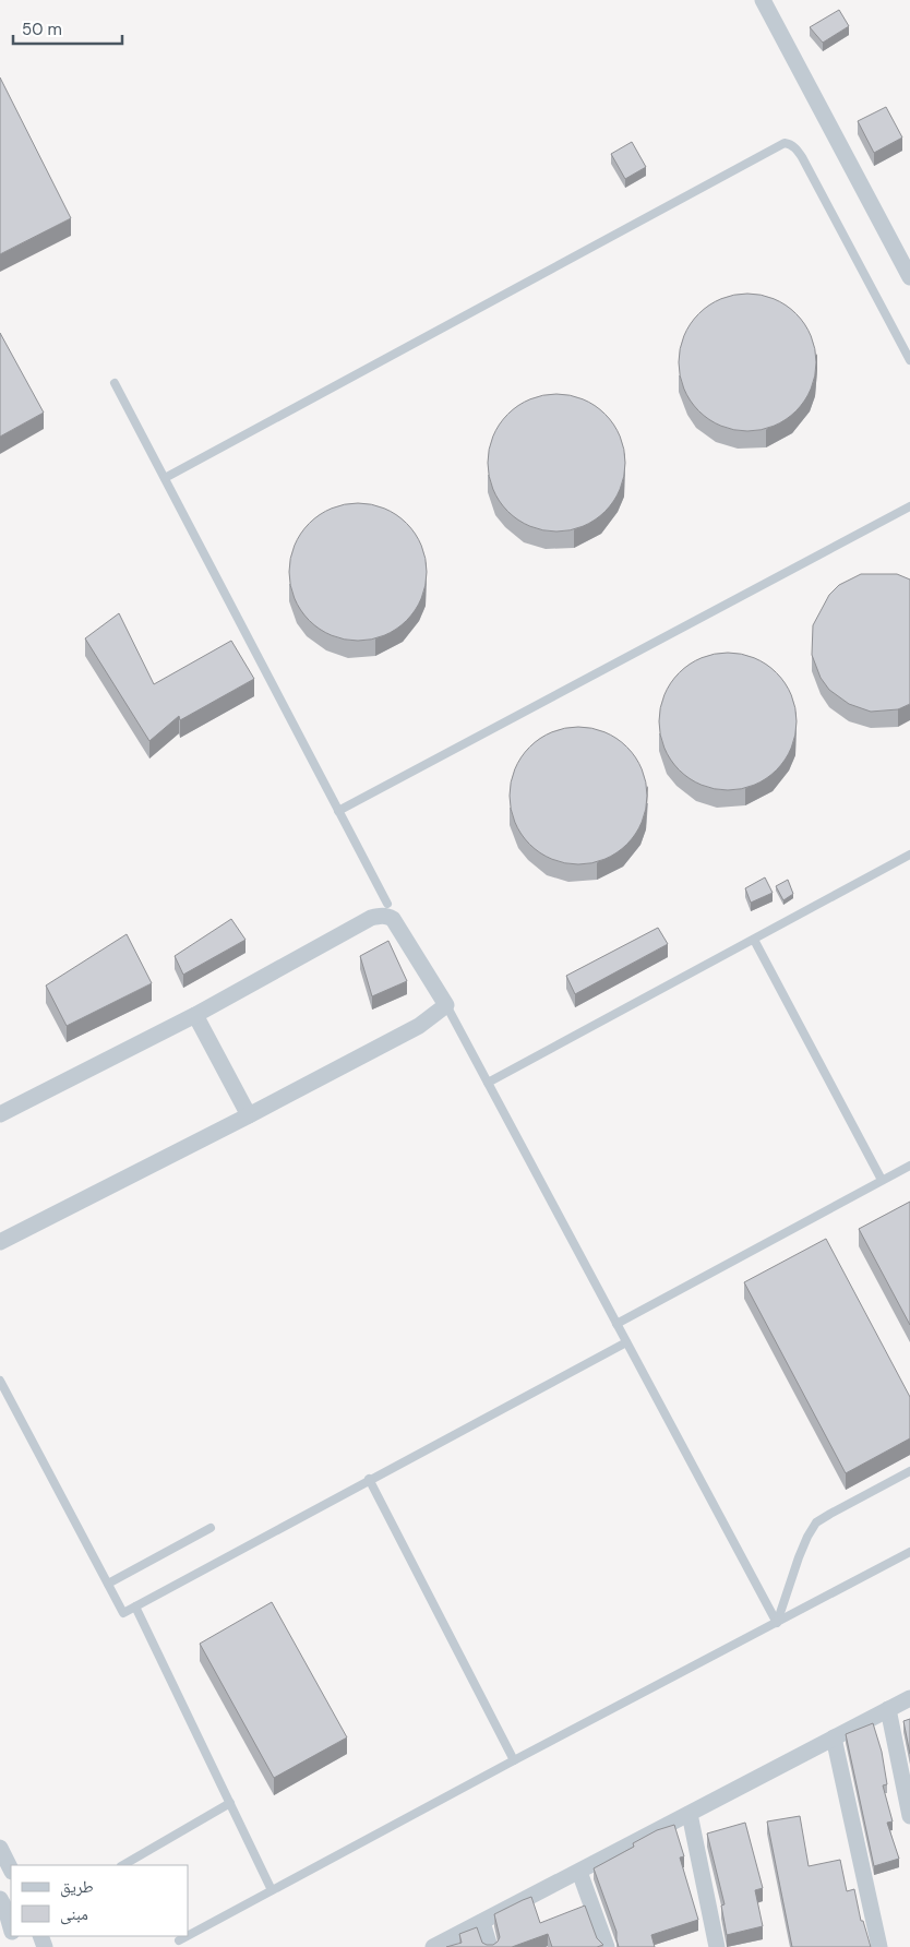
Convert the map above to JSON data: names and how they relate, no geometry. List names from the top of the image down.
{
  "legend": ["طريق", "مبنى"],
  "scale_bar": "50 m"
}
